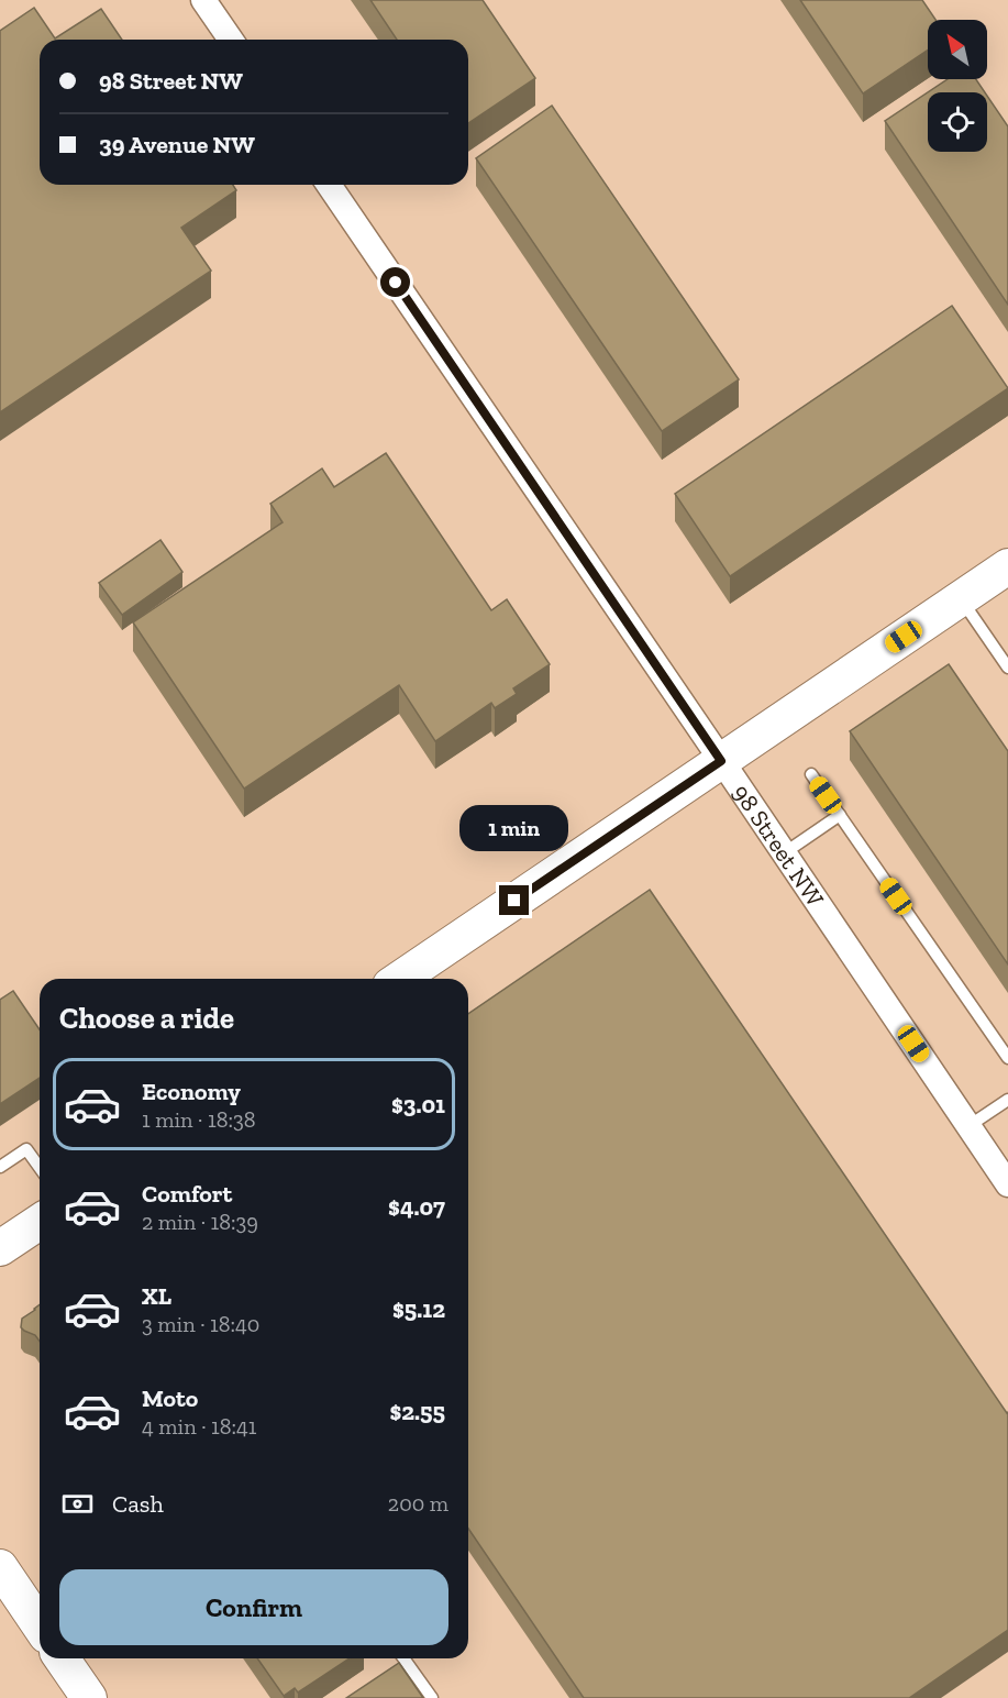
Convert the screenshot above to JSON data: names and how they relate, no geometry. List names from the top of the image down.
{
  "streets": {
    "street": ["98 Street NW"]
  },
  "north": "top left",
  "page": {
    "banner": ["98 Street NW", "39 Avenue NW"],
    "bubble": "1 min",
    "heading": "Choose a ride",
    "list": [
      {
        "name": "Economy",
        "note": "1 min · 18:38",
        "value": "$3.01"
      },
      {
        "name": "Comfort",
        "note": "2 min · 18:39",
        "value": "$4.07"
      },
      {
        "name": "XL",
        "note": "3 min · 18:40",
        "value": "$5.12"
      },
      {
        "name": "Moto",
        "note": "4 min · 18:41",
        "value": "$2.55"
      }
    ],
    "pay": ["Cash", "200 m"],
    "buttons": "Confirm"
  }
}
